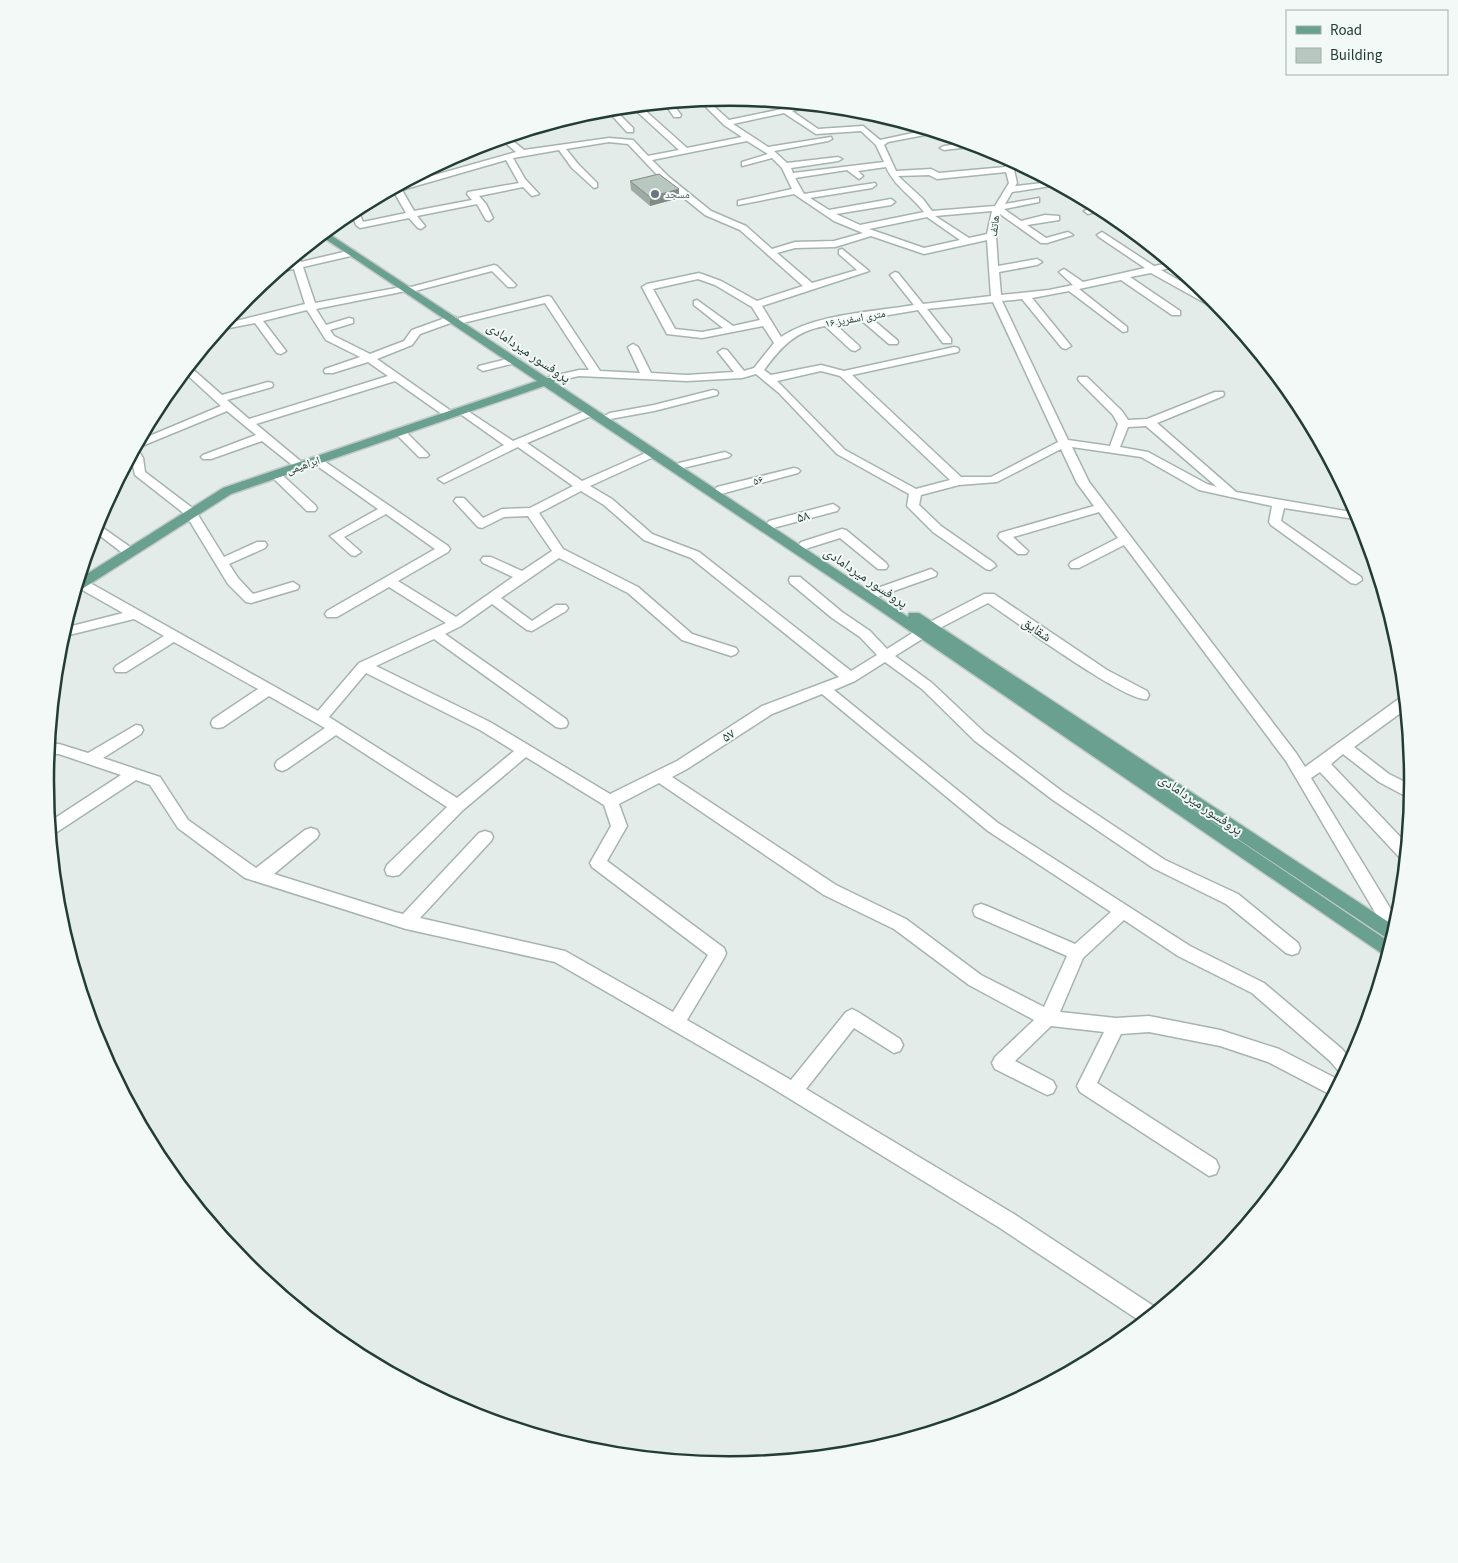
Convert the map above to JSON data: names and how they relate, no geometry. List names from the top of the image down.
{
  "streets": {
    "main road": ["پروفسور میردامادی", "ابراهیمی"],
    "street": [
      "هاتف",
      "۱۶ متری اسفریز",
      "۵۶",
      "۵۸",
      "شقایق",
      "۵۷"
    ]
  },
  "crossings": [
    ["هاتف", "۱۶ متری اسفریز"],
    ["پروفسور میردامادی", "ابراهیمی"],
    ["پروفسور میردامادی", "۵۶"],
    ["پروفسور میردامادی", "۵۸"],
    ["پروفسور میردامادی", "شقایق"],
    ["پروفسور میردامادی", "۵۷"],
    ["شقایق", "۵۷"]
  ],
  "places": ["مسجد"],
  "legend": ["Road", "Building"]
}
